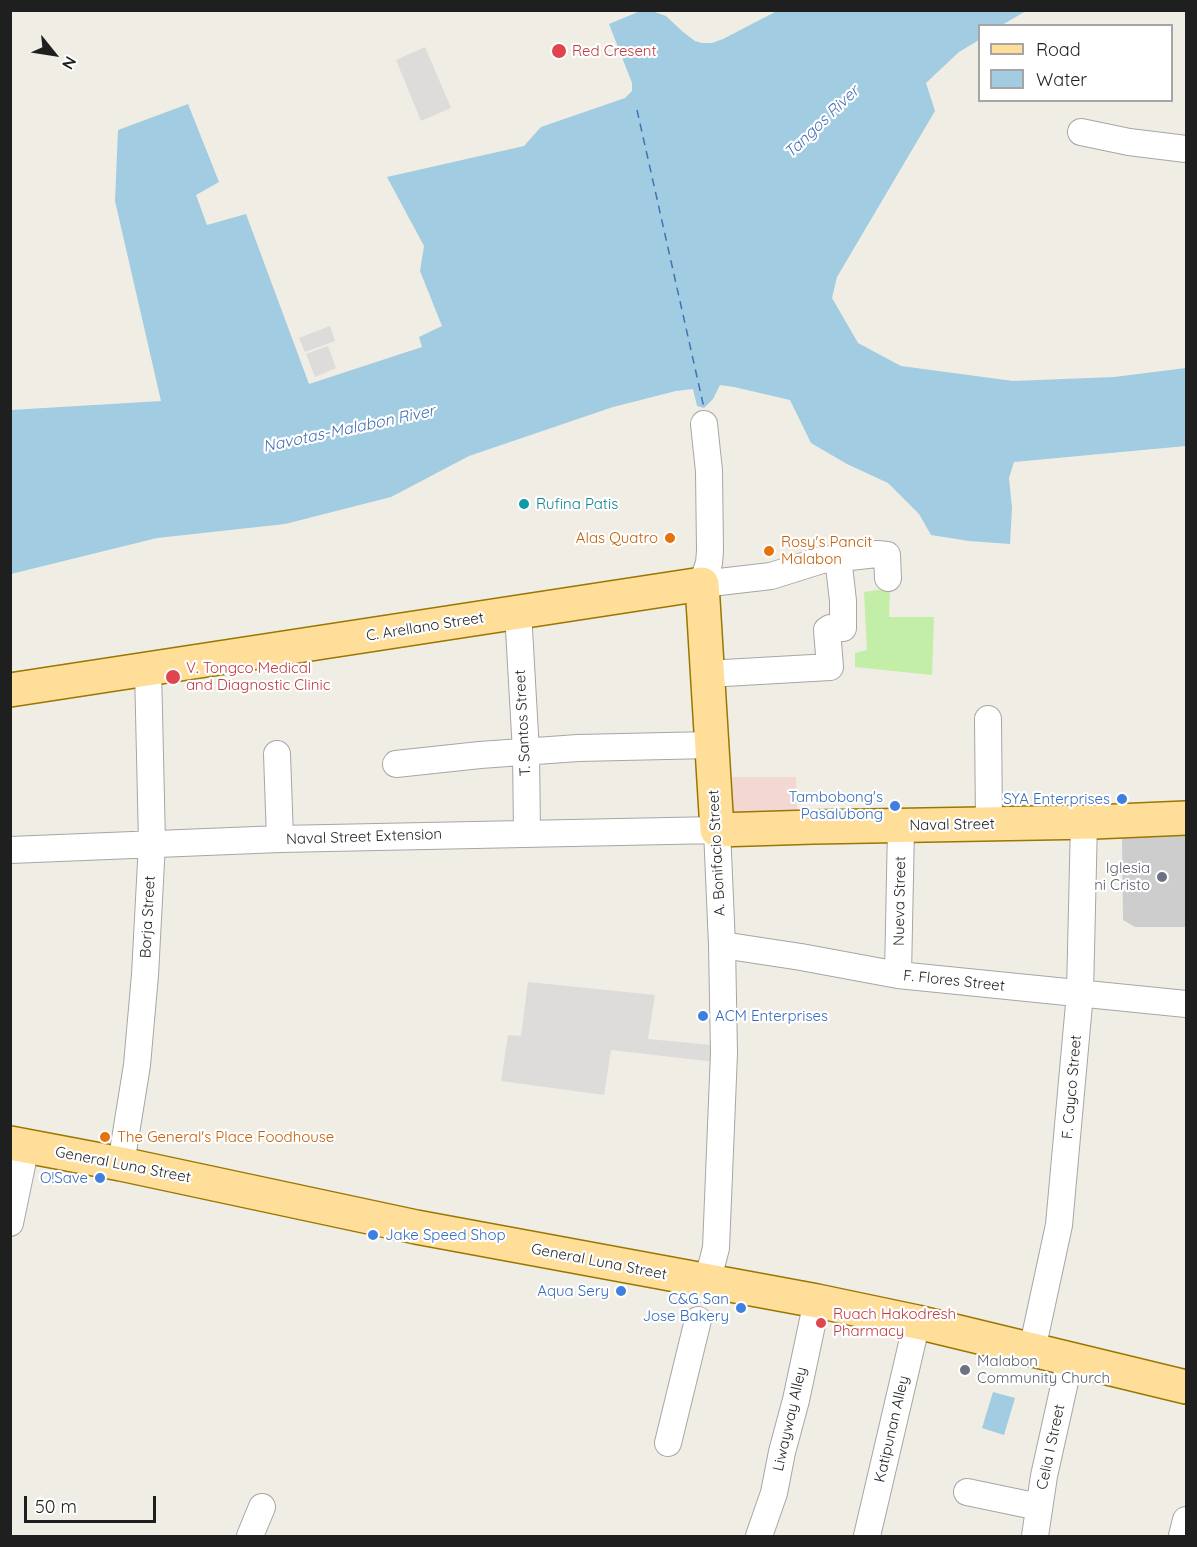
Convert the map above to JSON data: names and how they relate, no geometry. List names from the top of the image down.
{
  "streets": {
    "main road": [
      "C. Arellano Street",
      "Naval Street",
      "A. Bonifacio Street",
      "General Luna Street"
    ],
    "street": [
      "T. Santos Street",
      "Naval Street Extension",
      "Nueva Street",
      "Borja Street",
      "F. Flores Street",
      "F. Cayco Street",
      "Liwayway Alley",
      "Katipunan Alley",
      "Celia I Street"
    ]
  },
  "crossings": [
    ["C. Arellano Street", "T. Santos Street"],
    ["C. Arellano Street", "A. Bonifacio Street"],
    ["C. Arellano Street", "Borja Street"],
    ["T. Santos Street", "Naval Street Extension"],
    ["Naval Street", "Naval Street Extension"],
    ["Naval Street", "A. Bonifacio Street"],
    ["Naval Street", "Nueva Street"],
    ["Naval Street", "F. Cayco Street"],
    ["Naval Street Extension", "A. Bonifacio Street"],
    ["Naval Street Extension", "Borja Street"],
    ["A. Bonifacio Street", "F. Flores Street"],
    ["A. Bonifacio Street", "General Luna Street"],
    ["Nueva Street", "F. Flores Street"],
    ["Borja Street", "General Luna Street"],
    ["F. Flores Street", "F. Cayco Street"],
    ["F. Cayco Street", "General Luna Street"],
    ["General Luna Street", "Liwayway Alley"],
    ["General Luna Street", "Katipunan Alley"],
    ["General Luna Street", "Celia I Street"]
  ],
  "water": ["Tangos River", "Navotas-Malabon River"],
  "places": [
    "Red Cresent",
    "Rufina Patis",
    "Alas Quatro",
    "Rosy's Pancit Malabon",
    "V. Tongco Medical and Diagnostic Clinic",
    "SYA Enterprises",
    "Tambobong's Pasalubong",
    "Iglesia ni Cristo",
    "ACM Enterprises",
    "The General's Place Foodhouse",
    "O!Save",
    "Jake Speed Shop",
    "Aqua Sery",
    "C&G San Jose Bakery",
    "Ruach Hakodresh Pharmacy",
    "Malabon Community Church"
  ],
  "legend": ["Road", "Water"],
  "scale_bar": "50 m",
  "north": "bottom right"
}
